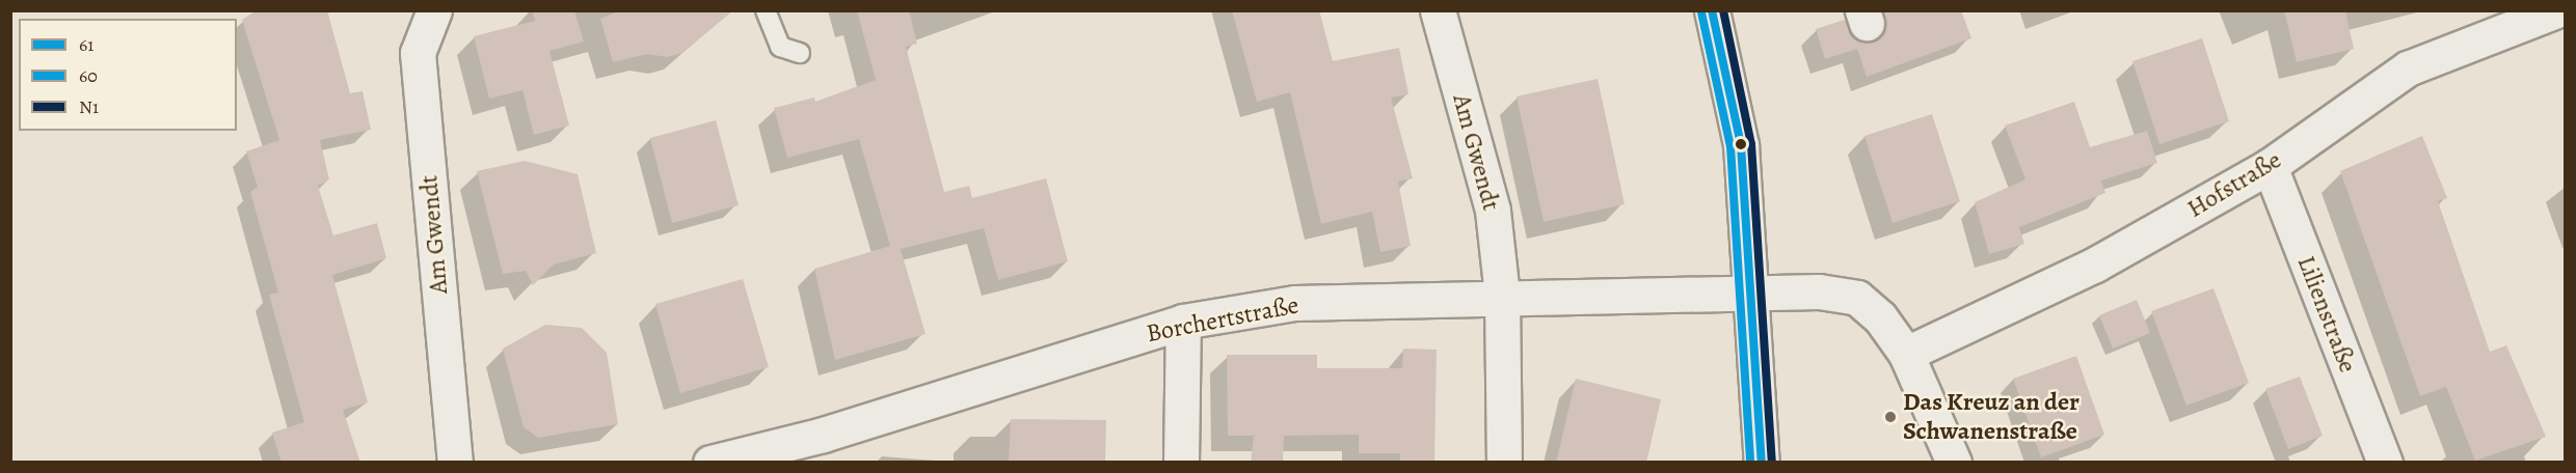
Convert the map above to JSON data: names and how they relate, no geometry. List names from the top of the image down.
{
  "streets": {
    "street": [
      "Am Gwendt",
      "Hofstraße",
      "Lilienstraße",
      "Borchertstraße"
    ]
  },
  "crossings": [
    ["Am Gwendt", "Borchertstraße"],
    ["Hofstraße", "Lilienstraße"],
    ["Hofstraße", "Borchertstraße"]
  ],
  "places": ["Das Kreuz an der Schwanenstraße"],
  "lines": ["transit line 61", "transit line N1", "transit line 60"],
  "legend": ["61", "60", "N1"]
}
